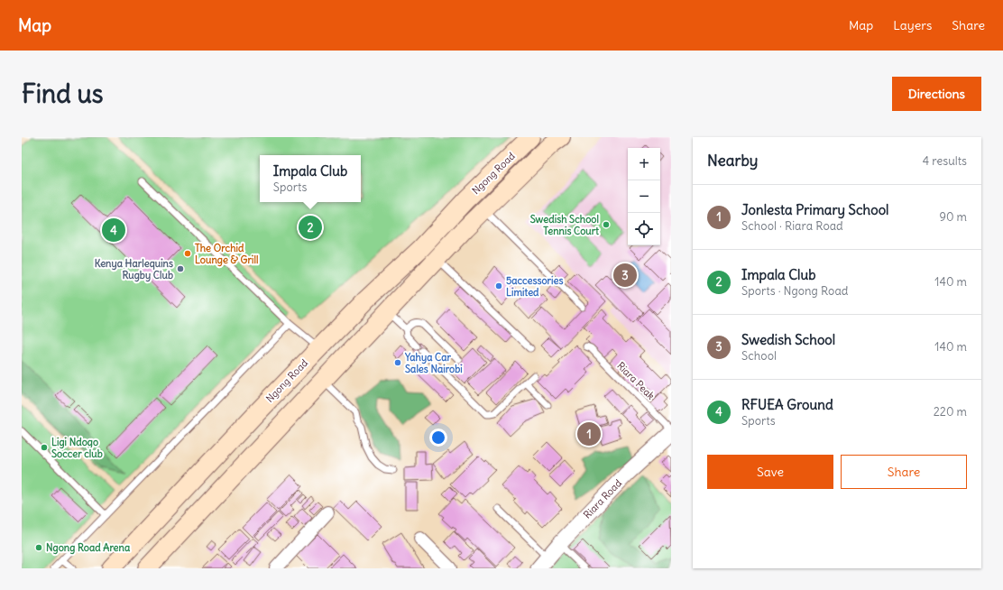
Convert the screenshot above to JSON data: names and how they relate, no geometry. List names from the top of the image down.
{
  "streets": {
    "main road": ["Ngong Road"],
    "street": ["Riara Road"],
    "lane": ["Riara Peak"]
  },
  "places": [
    "Swedish School Tennis Court",
    "The Orchid Lounge & Grill",
    "Kenya Harlequins Rugby Club",
    "5accessories Limited",
    "Yahya Car Sales Nairobi",
    "Ligi Ndogo Soccer club",
    "Ngong Road Arena"
  ],
  "page": {
    "header": "Map",
    "nav": ["Map", "Layers", "Share"],
    "buttons": [
      "Directions",
      ["Save", "Share"]
    ],
    "title": "Find us",
    "heading": ["Nearby", "4 results"],
    "map_buttons": ["+", "−"],
    "popup": ["Impala Club", "Sports"],
    "list": [
      {
        "mark": "1",
        "name": "Jonlesta Primary School",
        "note": "School · Riara Road",
        "value": "90 m"
      },
      {
        "mark": "2",
        "name": "Impala Club",
        "note": "Sports · Ngong Road",
        "value": "140 m"
      },
      {
        "mark": "3",
        "name": "Swedish School",
        "note": "School",
        "value": "140 m"
      },
      {
        "mark": "4",
        "name": "RFUEA Ground",
        "note": "Sports",
        "value": "220 m"
      }
    ],
    "pins": [
      "2",
      "4",
      "3",
      "1"
    ]
  }
}
